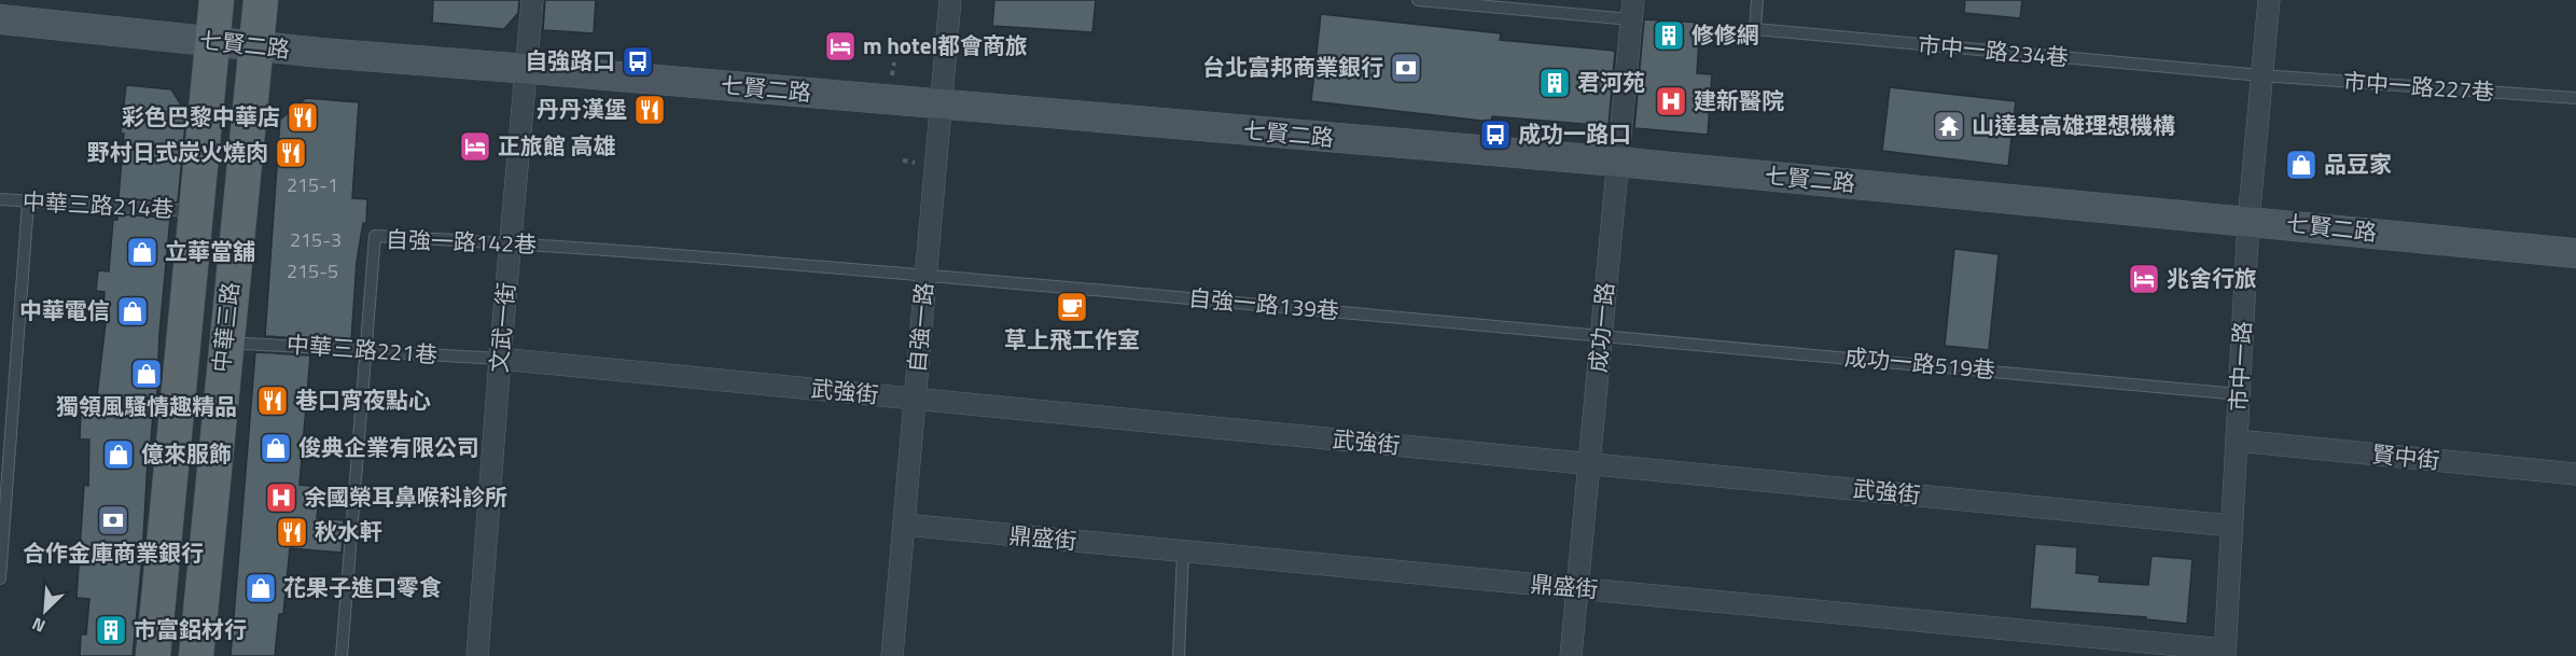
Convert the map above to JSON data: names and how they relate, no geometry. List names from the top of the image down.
{
  "streets": {
    "main road": ["中華三路"],
    "street": [
      "七賢二路",
      "文武一街",
      "自強一路",
      "成功一路",
      "市中一路",
      "武強街",
      "賢中街",
      "鼎盛街"
    ],
    "lane": [
      "市中一路234巷",
      "市中一路227巷",
      "中華三路214巷",
      "自強一路142巷",
      "自強一路139巷",
      "中華三路221巷",
      "成功一路519巷"
    ]
  },
  "crossings": [
    ["七賢二路", "中華三路"],
    ["七賢二路", "文武一街"],
    ["七賢二路", "自強一路"],
    ["七賢二路", "成功一路"],
    ["七賢二路", "市中一路"],
    ["市中一路234巷", "市中一路227巷"],
    ["市中一路234巷", "市中一路"],
    ["市中一路227巷", "市中一路"],
    ["中華三路214巷", "中華三路"],
    ["自強一路142巷", "自強一路139巷"],
    ["自強一路142巷", "文武一街"],
    ["自強一路142巷", "自強一路"],
    ["自強一路142巷", "中華三路221巷"],
    ["自強一路139巷", "自強一路"],
    ["自強一路139巷", "成功一路"],
    ["自強一路139巷", "成功一路519巷"],
    ["中華三路", "中華三路221巷"],
    ["文武一街", "中華三路221巷"],
    ["文武一街", "武強街"],
    ["自強一路", "武強街"],
    ["自強一路", "鼎盛街"],
    ["成功一路", "成功一路519巷"],
    ["成功一路", "武強街"],
    ["成功一路", "鼎盛街"],
    ["中華三路221巷", "武強街"],
    ["成功一路519巷", "市中一路"],
    ["市中一路", "武強街"],
    ["市中一路", "賢中街"],
    ["市中一路", "鼎盛街"]
  ],
  "places": {
    "building": ["修修網", "君河苑", "市富鋁材行"],
    "hotel": ["m hotel都會商旅", "正旅館 高雄", "兆舍行旅"],
    "bus stop": ["自強路口", "成功一路口"],
    "bank": ["台北富邦商業銀行", "合作金庫商業銀行"],
    "hospital": ["建新醫院", "余國榮耳鼻喉科診所"],
    "restaurant": [
      "丹丹漢堡",
      "彩色巴黎中華店",
      "野村日式炭火燒肉",
      "巷口宵夜點心",
      "秋水軒"
    ],
    "temple": ["山達基高雄理想機構"],
    "shop": [
      "品豆家",
      "立華當舖",
      "中華電信",
      "獨領風騷情趣精品",
      "俊典企業有限公司",
      "億來服飾",
      "花果子進口零食"
    ],
    "cafe": ["草上飛工作室"]
  },
  "house_numbers": ["215-1", "215-3", "215-5"],
  "north": "bottom left"
}
